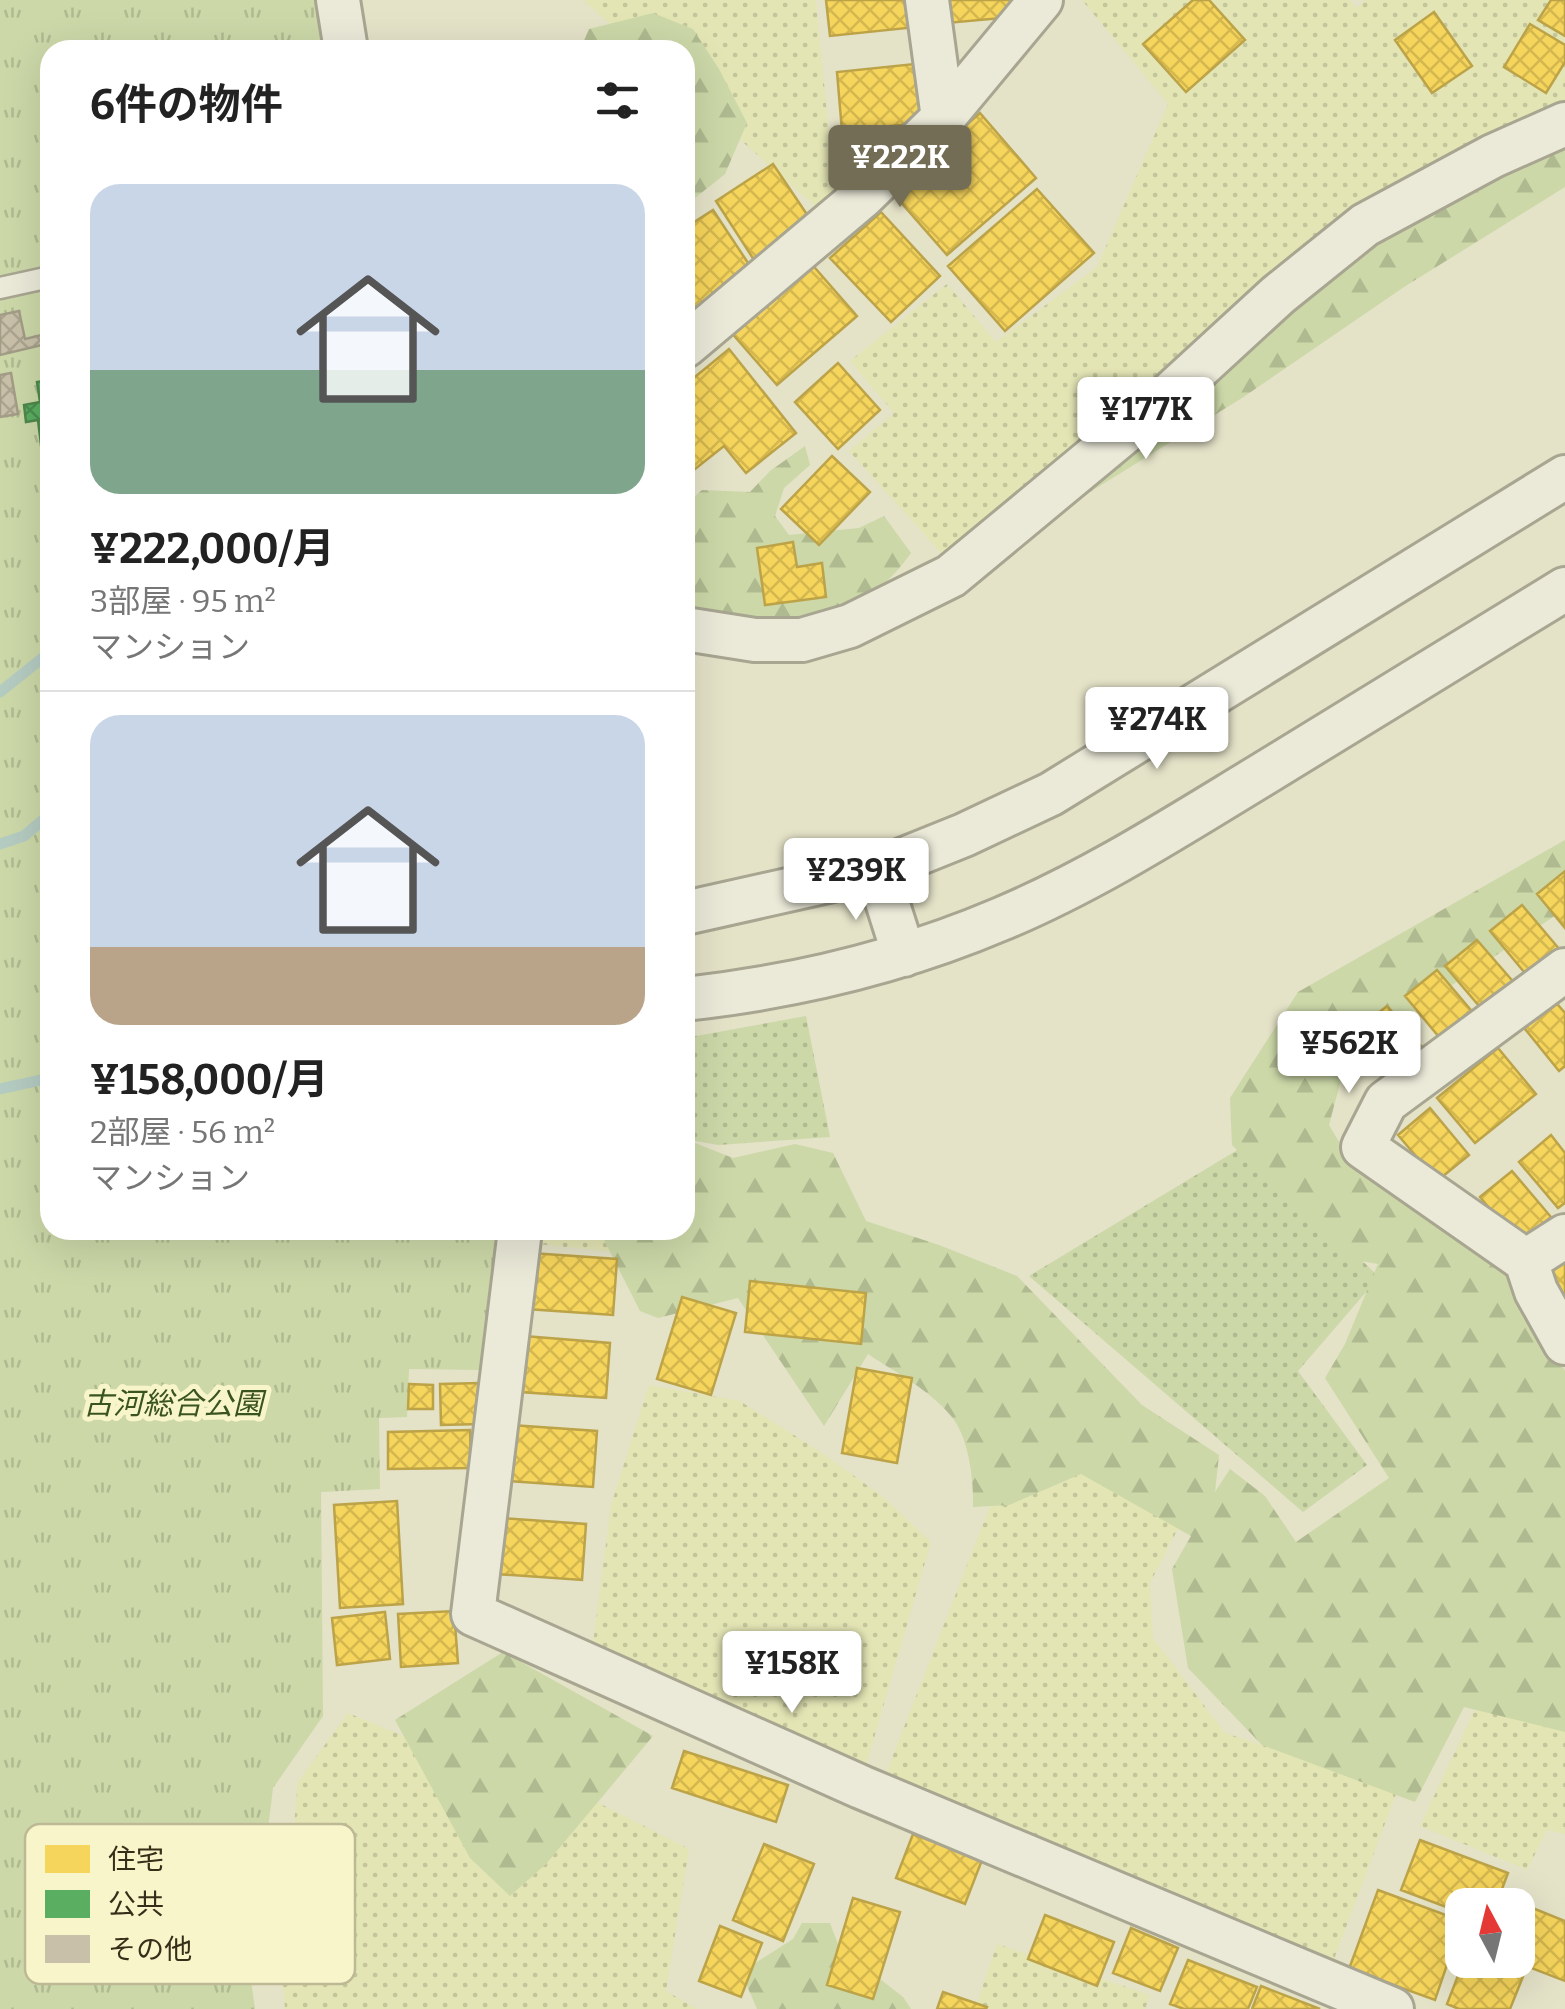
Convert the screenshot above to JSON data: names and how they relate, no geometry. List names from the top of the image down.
{
  "parks": ["古河総合公園"],
  "legend": ["住宅", "公共", "その他"],
  "north": "top",
  "page": {
    "heading": "6件の物件",
    "price": [
      "¥222K",
      "¥177K",
      "¥274K",
      "¥239K",
      "¥562K",
      "¥158K"
    ],
    "list": [
      {
        "name": "¥222,000/月",
        "note": "3部屋 · 95 m² · マンション"
      },
      {
        "name": "¥158,000/月",
        "note": "2部屋 · 56 m² · マンション"
      }
    ]
  }
}
